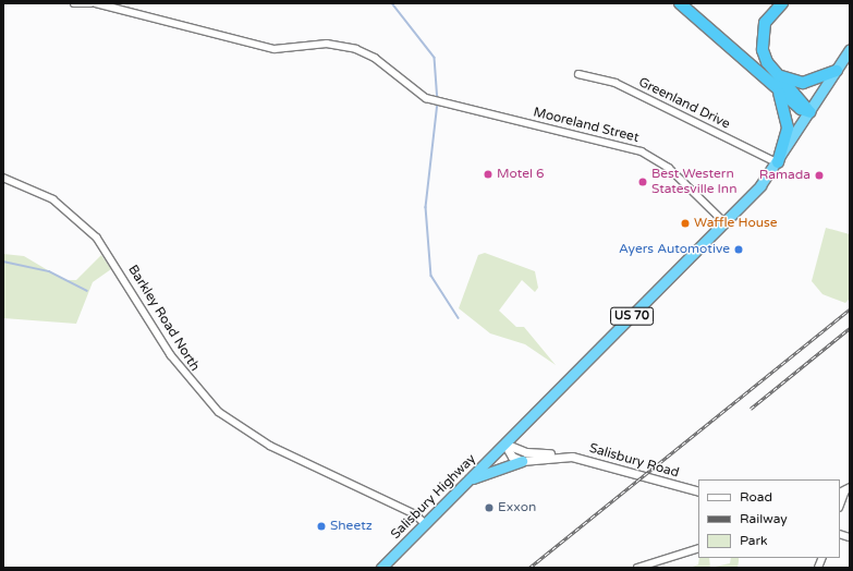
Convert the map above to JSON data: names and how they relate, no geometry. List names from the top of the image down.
{
  "streets": {
    "highway": ["US 70", "Salisbury Highway"],
    "street": [
      "Greenland Drive",
      "Mooreland Street",
      "Barkley Road North",
      "Salisbury Road"
    ]
  },
  "crossings": [
    ["Greenland Drive", "US 70"],
    ["Mooreland Street", "US 70"],
    ["US 70", "Salisbury Road"],
    ["US 70", "Salisbury Highway"],
    ["Barkley Road North", "Salisbury Highway"],
    ["Salisbury Road", "Salisbury Highway"]
  ],
  "places": [
    "Motel 6",
    "Ramada",
    "Best Western Statesville Inn",
    "Waffle House",
    "Ayers Automotive",
    "Exxon",
    "Sheetz"
  ],
  "legend": ["Road", "Railway", "Park"]
}
